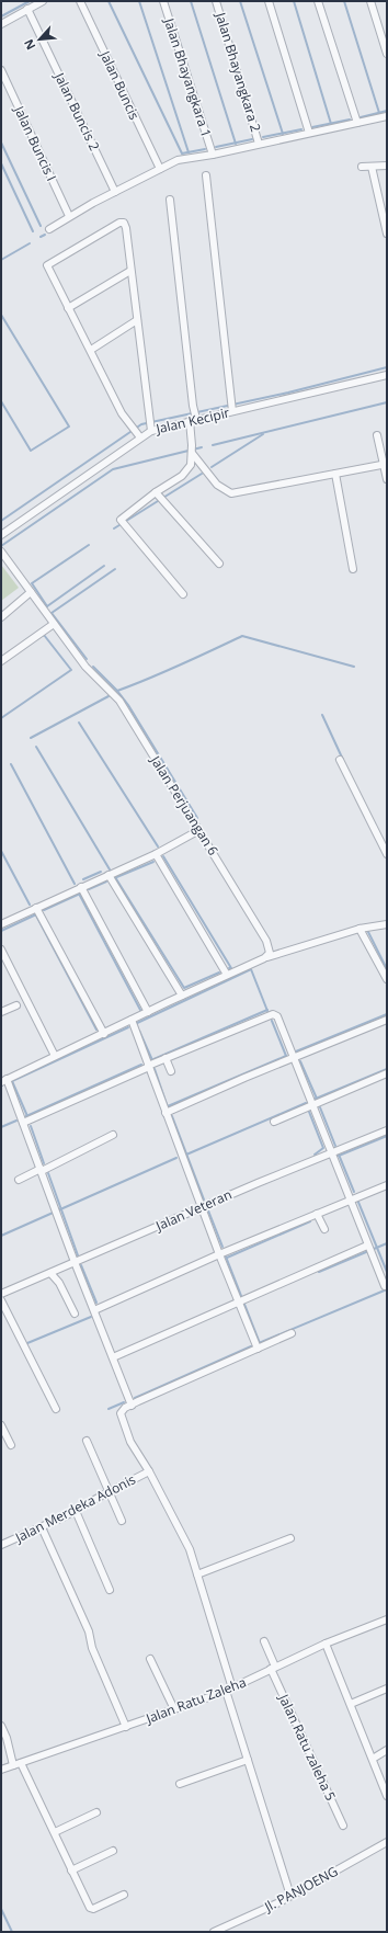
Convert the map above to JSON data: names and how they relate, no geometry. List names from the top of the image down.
{
  "streets": {
    "street": [
      "Jalan Bhayangkara 2",
      "Jalan Bhayangkara 1",
      "Jalan Buncis",
      "Jalan Buncis 2",
      "Jalan Buncis I",
      "Jalan Kecipir",
      "Jalan Perjuangan 6",
      "Jalan Veteran",
      "Jalan Merdeka Adonis",
      "Jalan Ratu Zaleha",
      "Jalan Ratu zaleha 5",
      "Jl. PANJOENG"
    ]
  },
  "crossings": [
    ["Jalan Ratu Zaleha", "Jalan Ratu zaleha 5"]
  ],
  "north": "bottom left"
}
